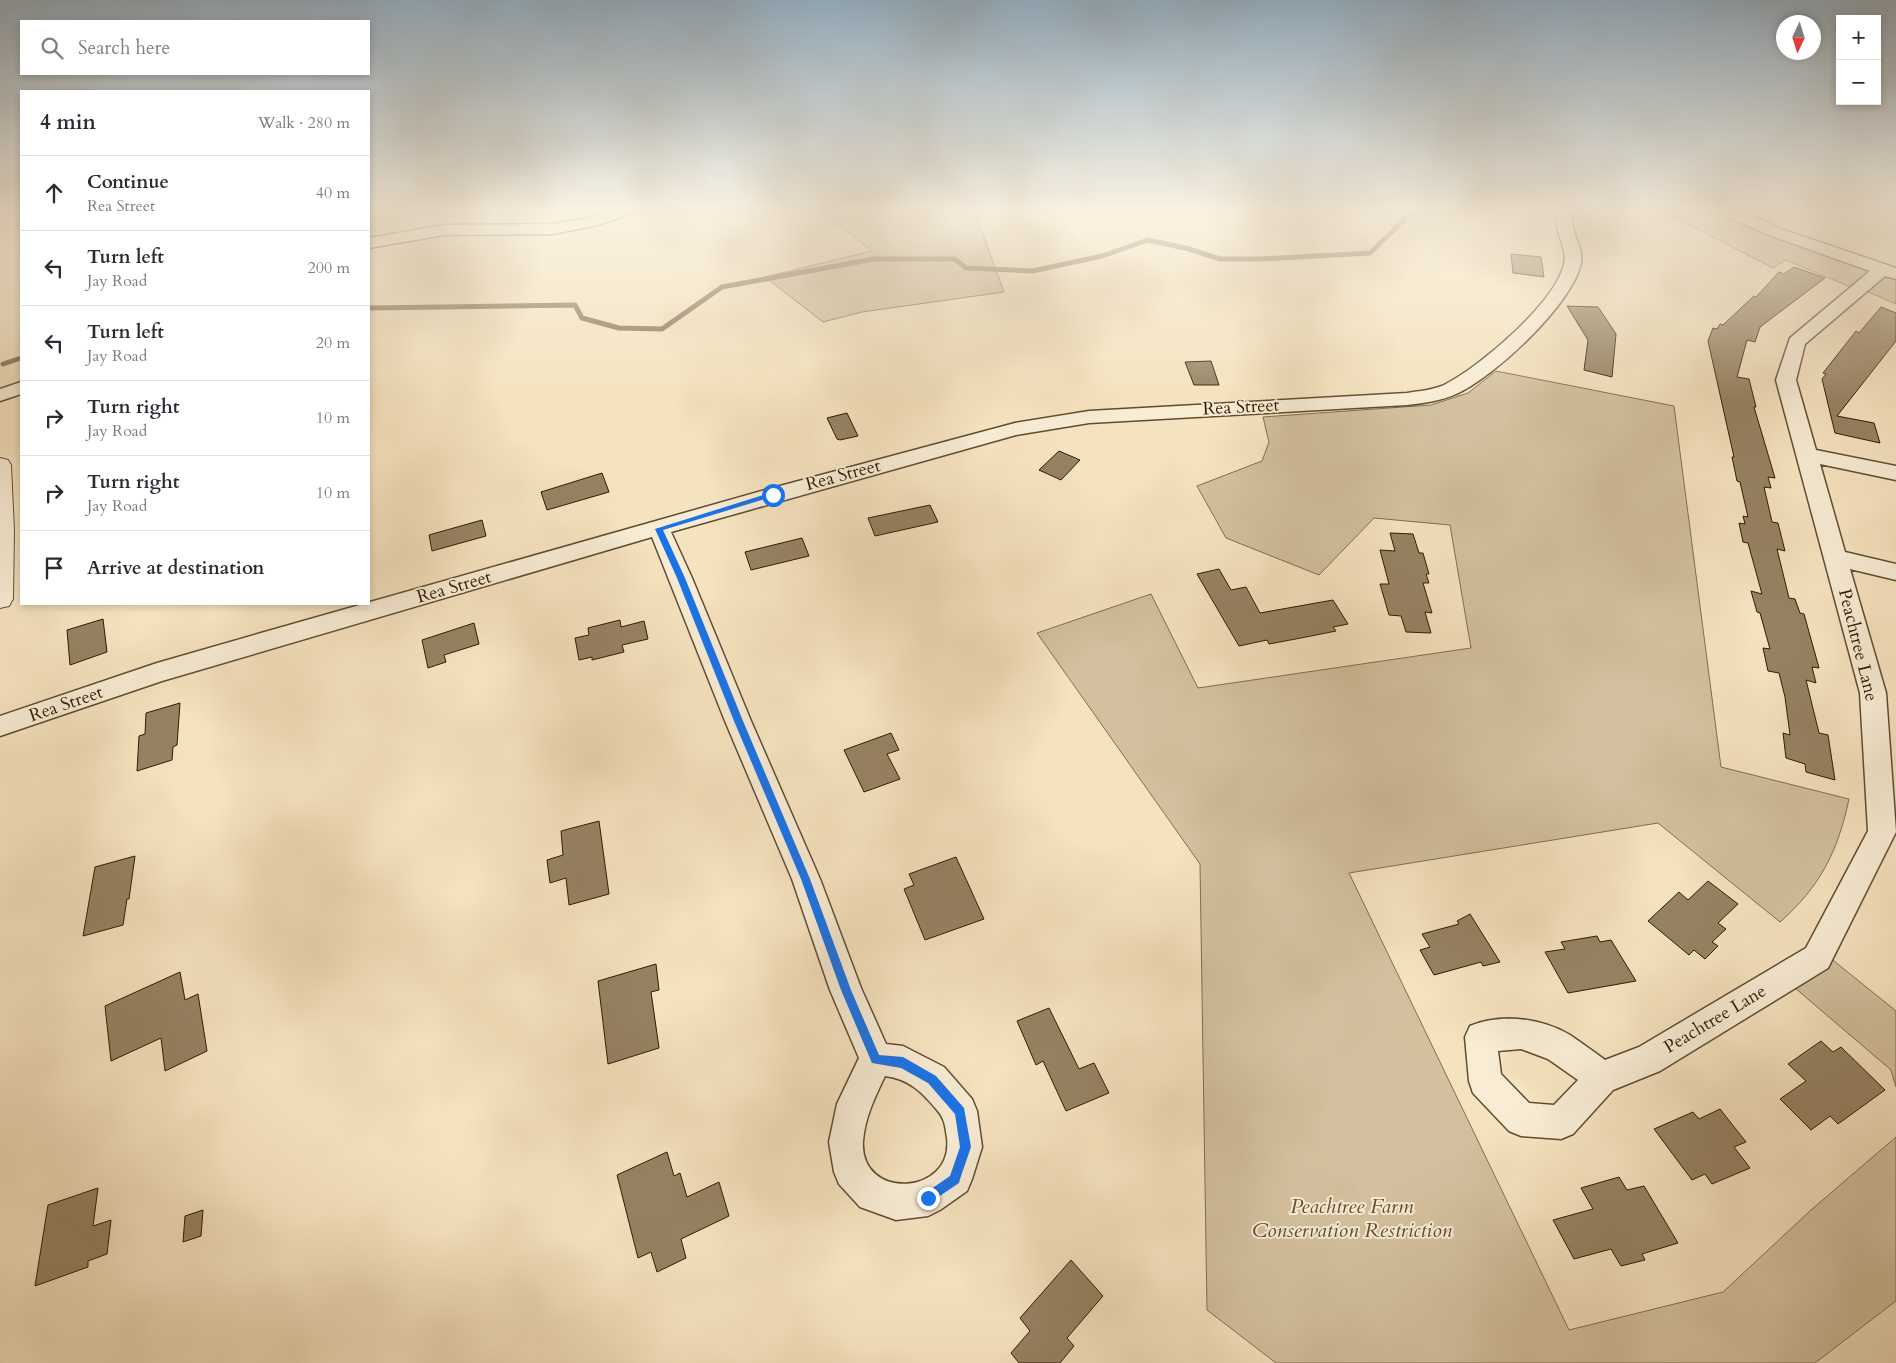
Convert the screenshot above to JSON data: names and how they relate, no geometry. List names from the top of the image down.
{
  "streets": {
    "street": ["Rea Street", "Peachtree Lane"]
  },
  "parks": ["Peachtree Farm Conservation Restriction"],
  "north": "bottom",
  "page": {
    "map_buttons": ["+", "−"],
    "search": "Search here",
    "heading": ["4 min", "Walk · 280 m"],
    "list": [
      ["Continue", "Rea Street", "40 m"],
      ["Turn left", "Jay Road", "200 m"],
      ["Turn left", "Jay Road", "20 m"],
      ["Turn right", "Jay Road", "10 m"],
      ["Turn right", "Jay Road", "10 m"],
      "Arrive at destination"
    ]
  }
}
